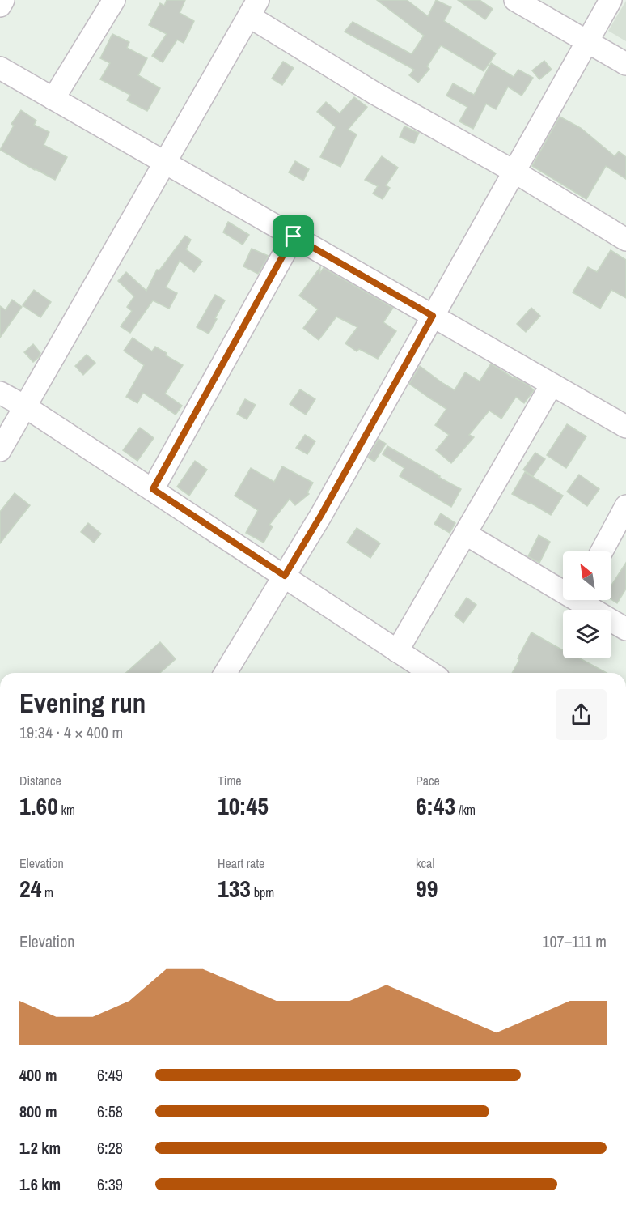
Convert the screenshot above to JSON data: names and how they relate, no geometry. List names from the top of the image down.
{
  "north": "top left",
  "page": {
    "heading": ["Evening run", "19:34 · 4 × 400 m"],
    "stats": [
      ["Distance", "1.60 km"],
      ["Time", "10:45"],
      ["Pace", "6:43 /km"],
      ["Elevation", "24 m"],
      ["Heart rate", "133 bpm"],
      ["kcal", "99"]
    ],
    "chart": ["Elevation", "107–111 m"],
    "list": [
      {
        "name": "400 m",
        "note": "6:49"
      },
      {
        "name": "800 m",
        "note": "6:58"
      },
      {
        "name": "1.2 km",
        "note": "6:28"
      },
      {
        "name": "1.6 km",
        "note": "6:39"
      }
    ]
  }
}
